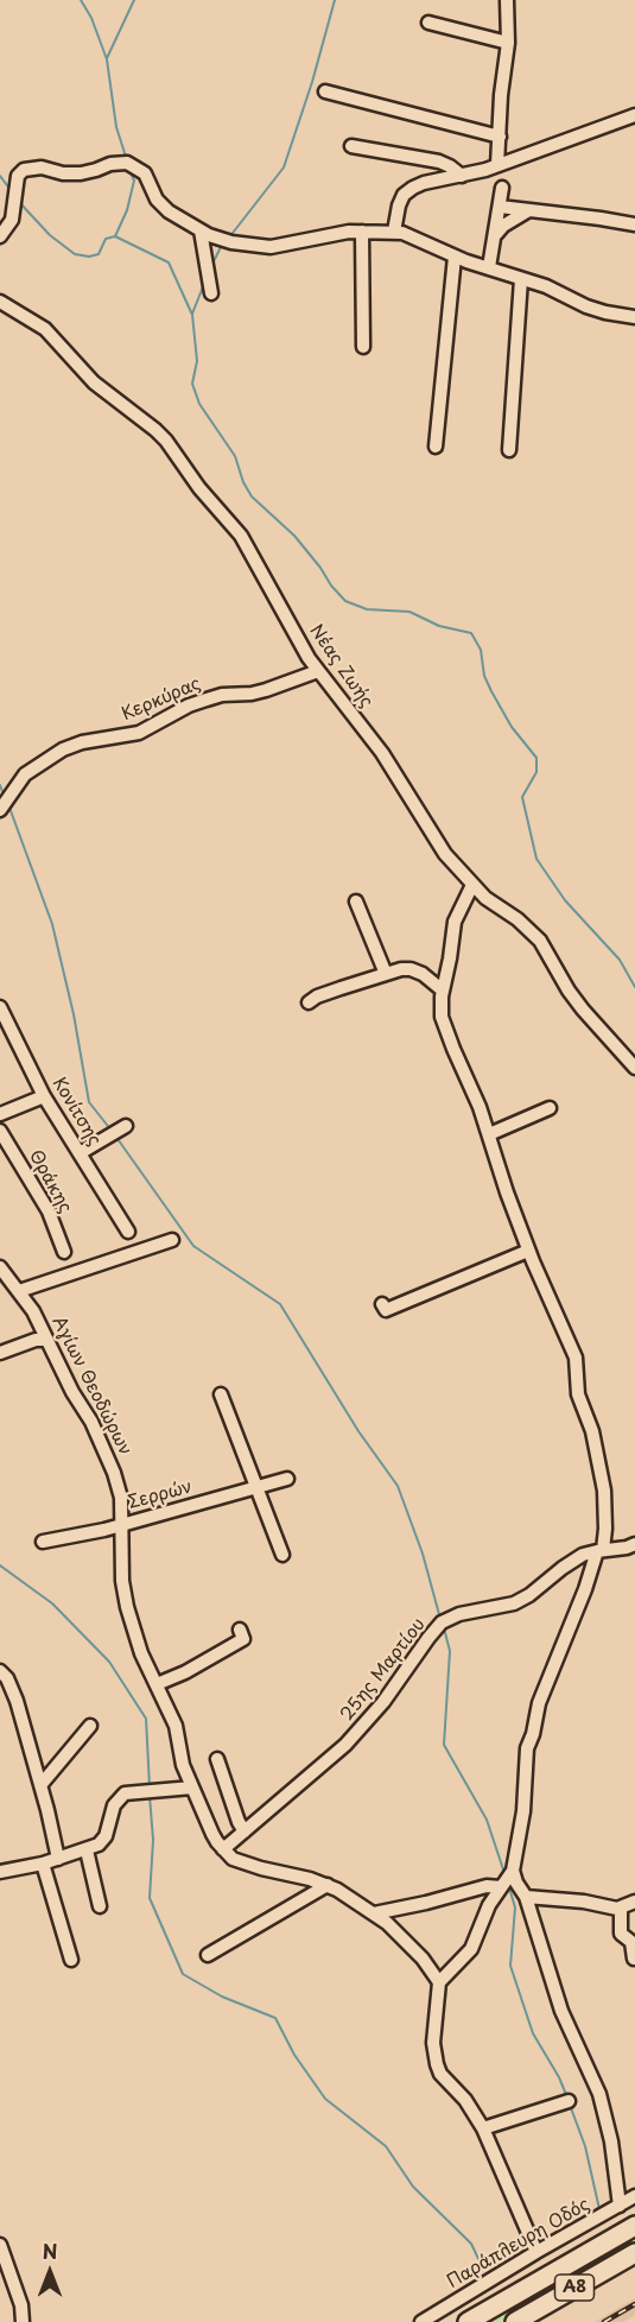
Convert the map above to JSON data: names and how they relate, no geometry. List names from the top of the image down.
{
  "streets": {
    "highway": ["Α8"],
    "street": [
      "Νέας Ζωής",
      "Κερκύρας",
      "Κονίτσης",
      "Θράκης",
      "Αγίων Θεοδώρων",
      "Σερρών",
      "25ης Μαρτίου",
      "Παράπλευρη Οδός"
    ]
  },
  "crossings": [
    ["Νέας Ζωής", "Κερκύρας"],
    ["Αγίων Θεοδώρων", "Σερρών"],
    ["Αγίων Θεοδώρων", "25ης Μαρτίου"]
  ],
  "north": "top"
}
